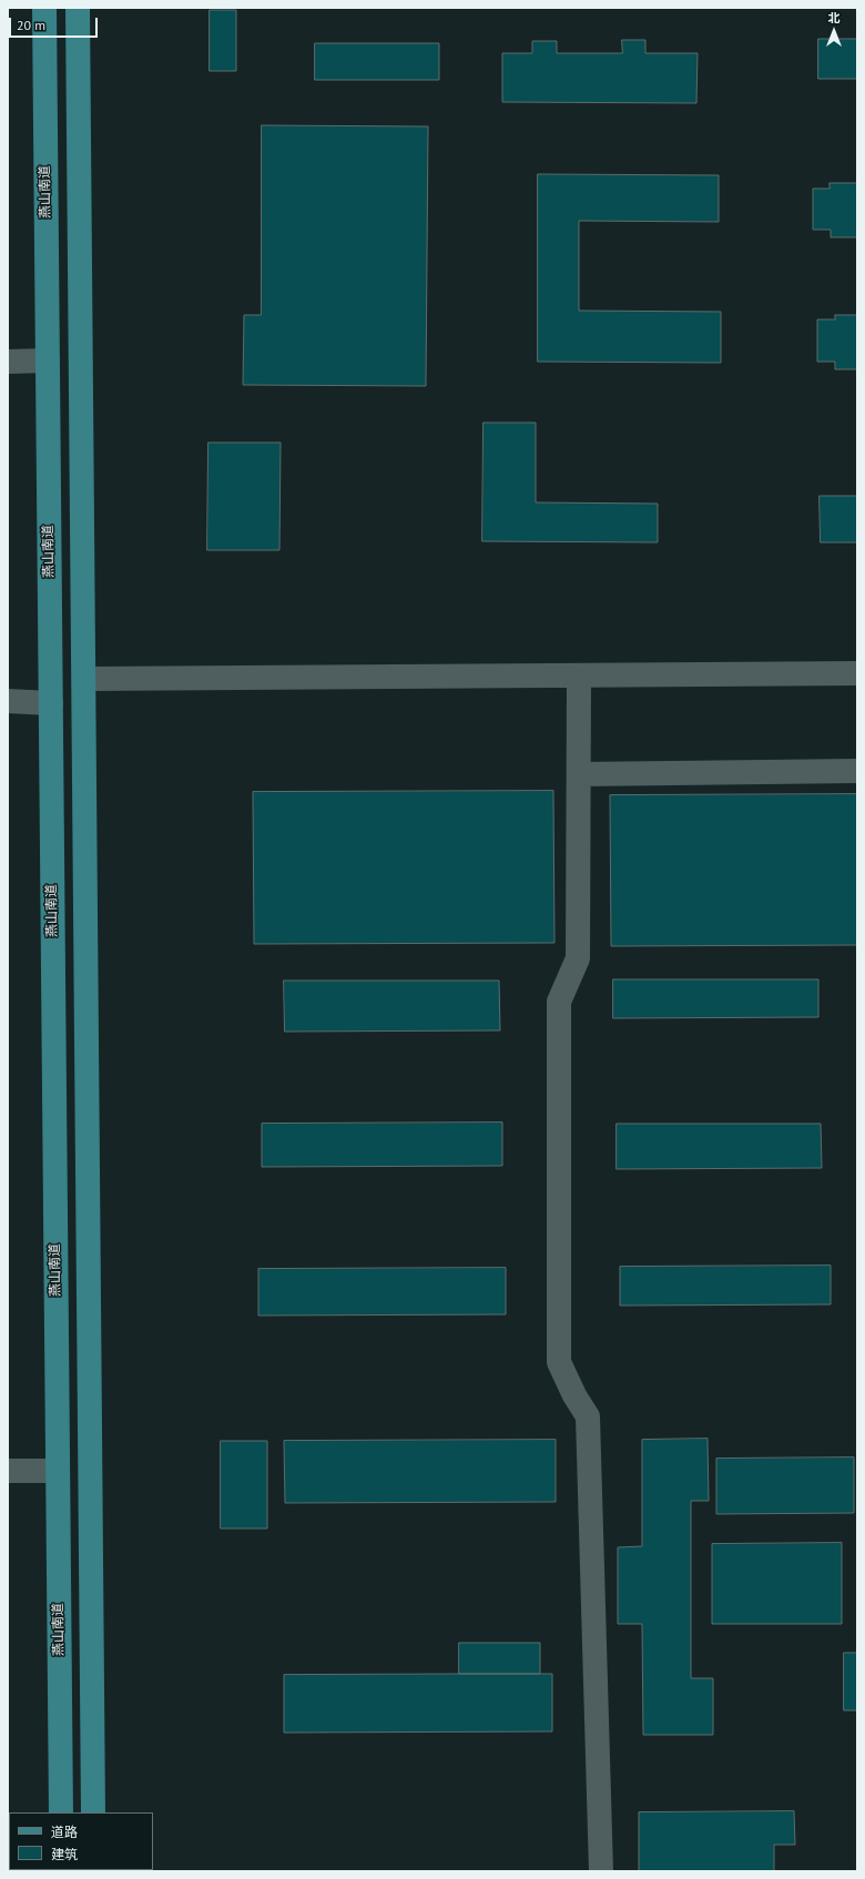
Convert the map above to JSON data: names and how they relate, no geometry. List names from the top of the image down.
{
  "streets": {
    "main road": ["燕山南道"]
  },
  "legend": ["道路", "建筑"],
  "scale_bar": "20 m",
  "north": "top"
}
